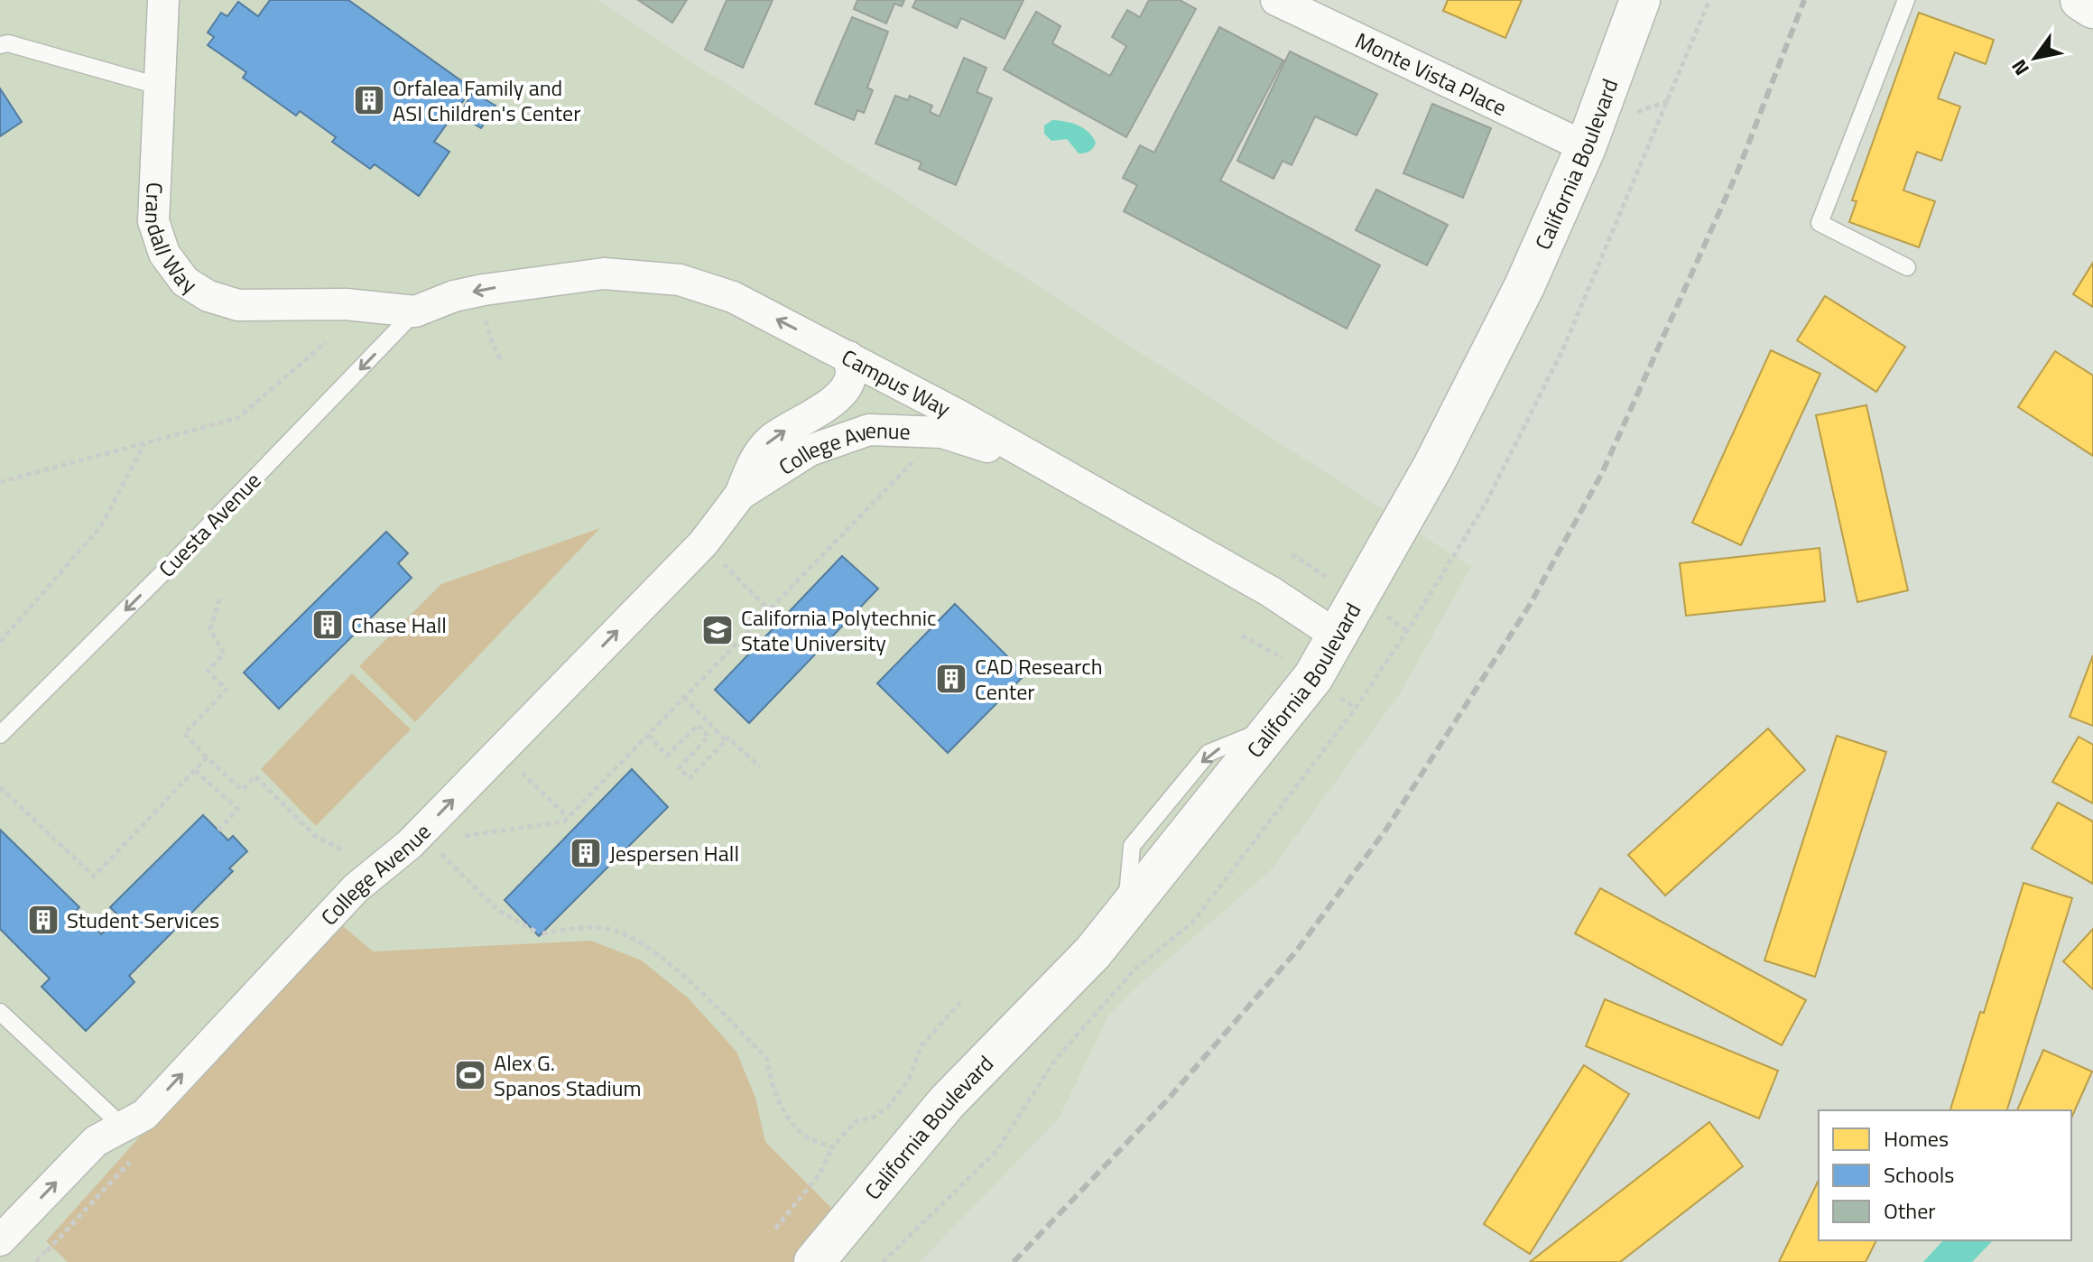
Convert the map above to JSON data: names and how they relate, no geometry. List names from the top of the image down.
{
  "streets": {
    "street": [
      "Monte Vista Place",
      "California Boulevard",
      "Crandall Way",
      "Campus Way",
      "College Avenue"
    ],
    "lane": ["Cuesta Avenue"]
  },
  "crossings": [
    ["Monte Vista Place", "California Boulevard"],
    ["California Boulevard", "Campus Way"],
    ["Crandall Way", "Campus Way"],
    ["Crandall Way", "Cuesta Avenue"],
    ["Campus Way", "College Avenue"],
    ["Campus Way", "Cuesta Avenue"]
  ],
  "one_way": ["Campus Way", "College Avenue", "Cuesta Avenue"],
  "places": {
    "building": [
      "Orfalea Family and ASI Children's Center",
      "Chase Hall",
      "CAD Research Center",
      "Jespersen Hall",
      "Student Services"
    ],
    "school or university": ["California Polytechnic State University"],
    "sports": ["Alex G. Spanos Stadium"]
  },
  "legend": ["Homes", "Schools", "Other"],
  "north": "bottom left"
}
